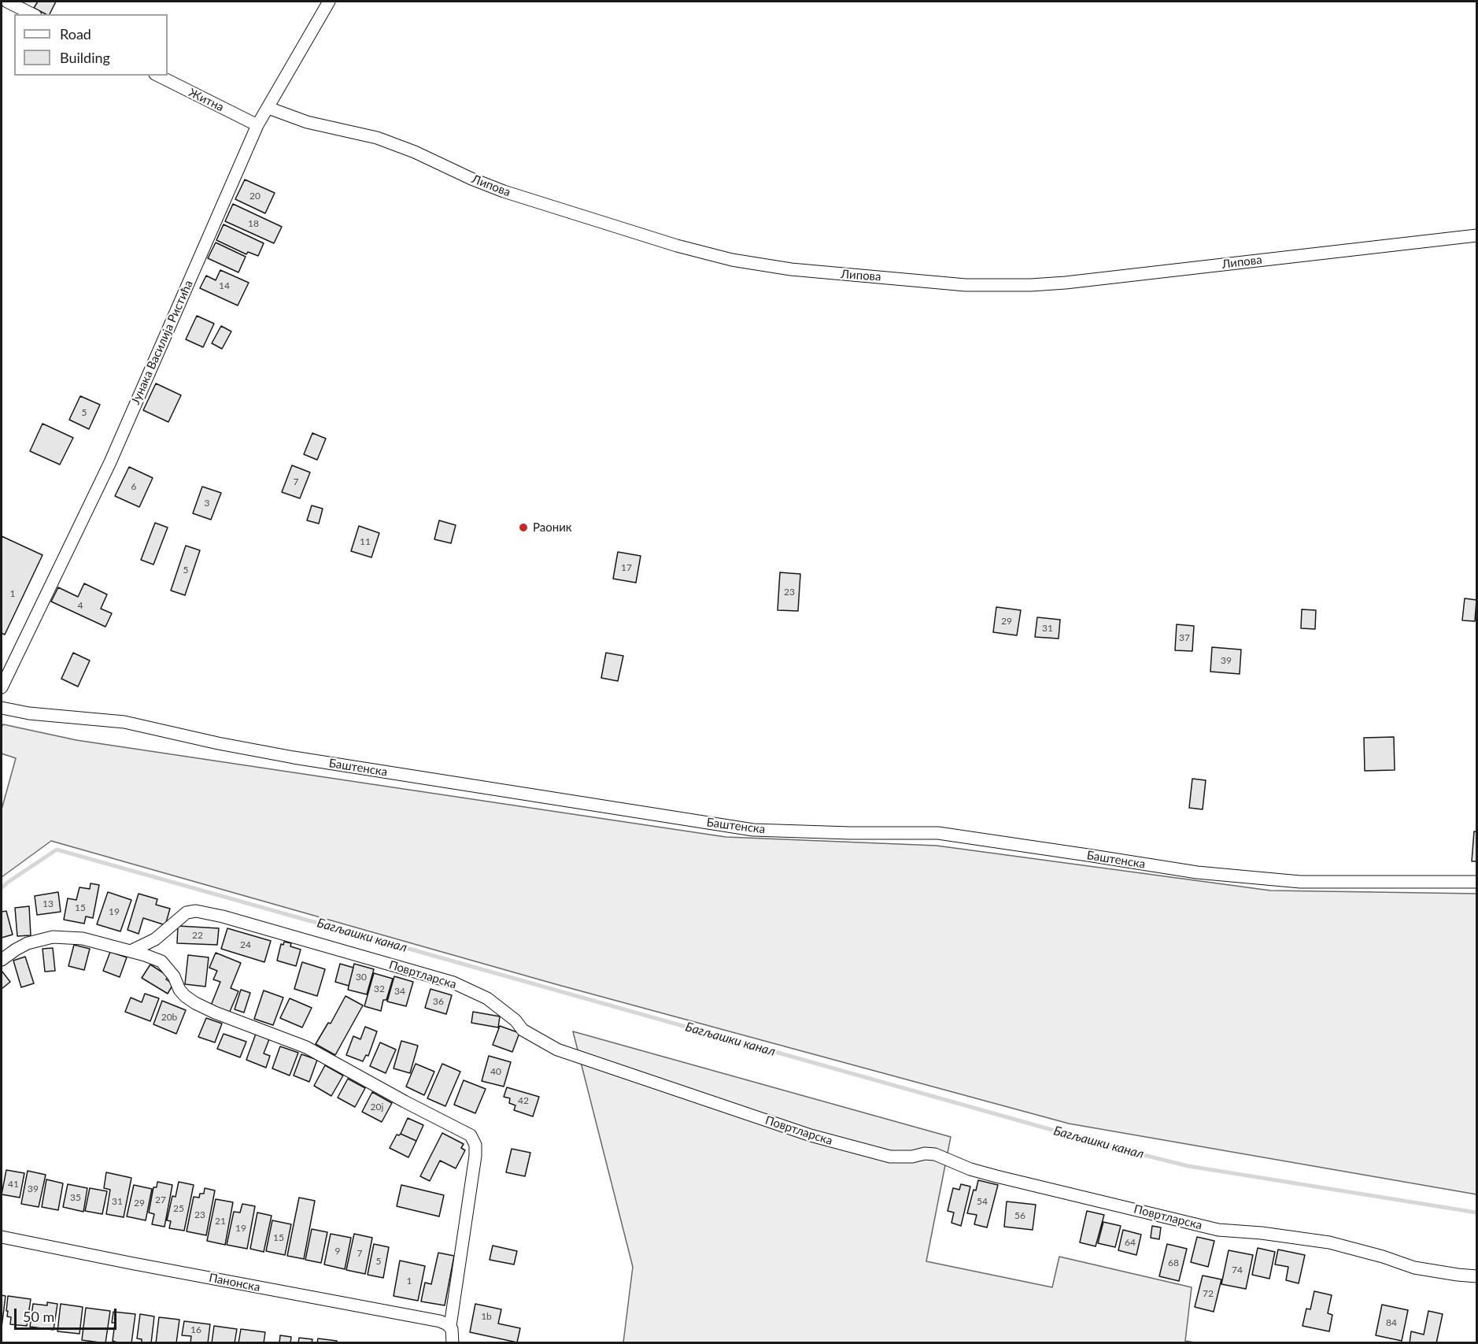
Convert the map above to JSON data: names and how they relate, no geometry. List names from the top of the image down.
{
  "streets": {
    "street": [
      "Житна",
      "Липова",
      "Јунака Василија Ристића",
      "Баштенска",
      "Повртларска",
      "Панонска"
    ]
  },
  "crossings": [
    ["Житна", "Јунака Василија Ристића"],
    ["Липова", "Јунака Василија Ристића"]
  ],
  "water": ["Багљашки канал"],
  "places": ["Раоник"],
  "house_numbers": [
    "20",
    "18",
    "14",
    "5",
    "7",
    "6",
    "3",
    "11",
    "17",
    "5",
    "23",
    "1",
    "4",
    "29",
    "31",
    "37",
    "39",
    "13",
    "15",
    "19",
    "22",
    "24",
    "30",
    "32",
    "34",
    "36",
    "20b",
    "40",
    "42",
    "20j",
    "41",
    "39",
    "35",
    "27",
    "31",
    "54",
    "29",
    "25",
    "23",
    "56",
    "21",
    "19",
    "15",
    "64",
    "9",
    "7",
    "5",
    "68",
    "74",
    "1",
    "72",
    "1b",
    "84",
    "16"
  ],
  "legend": ["Road", "Building"],
  "scale_bar": "50 m"
}
